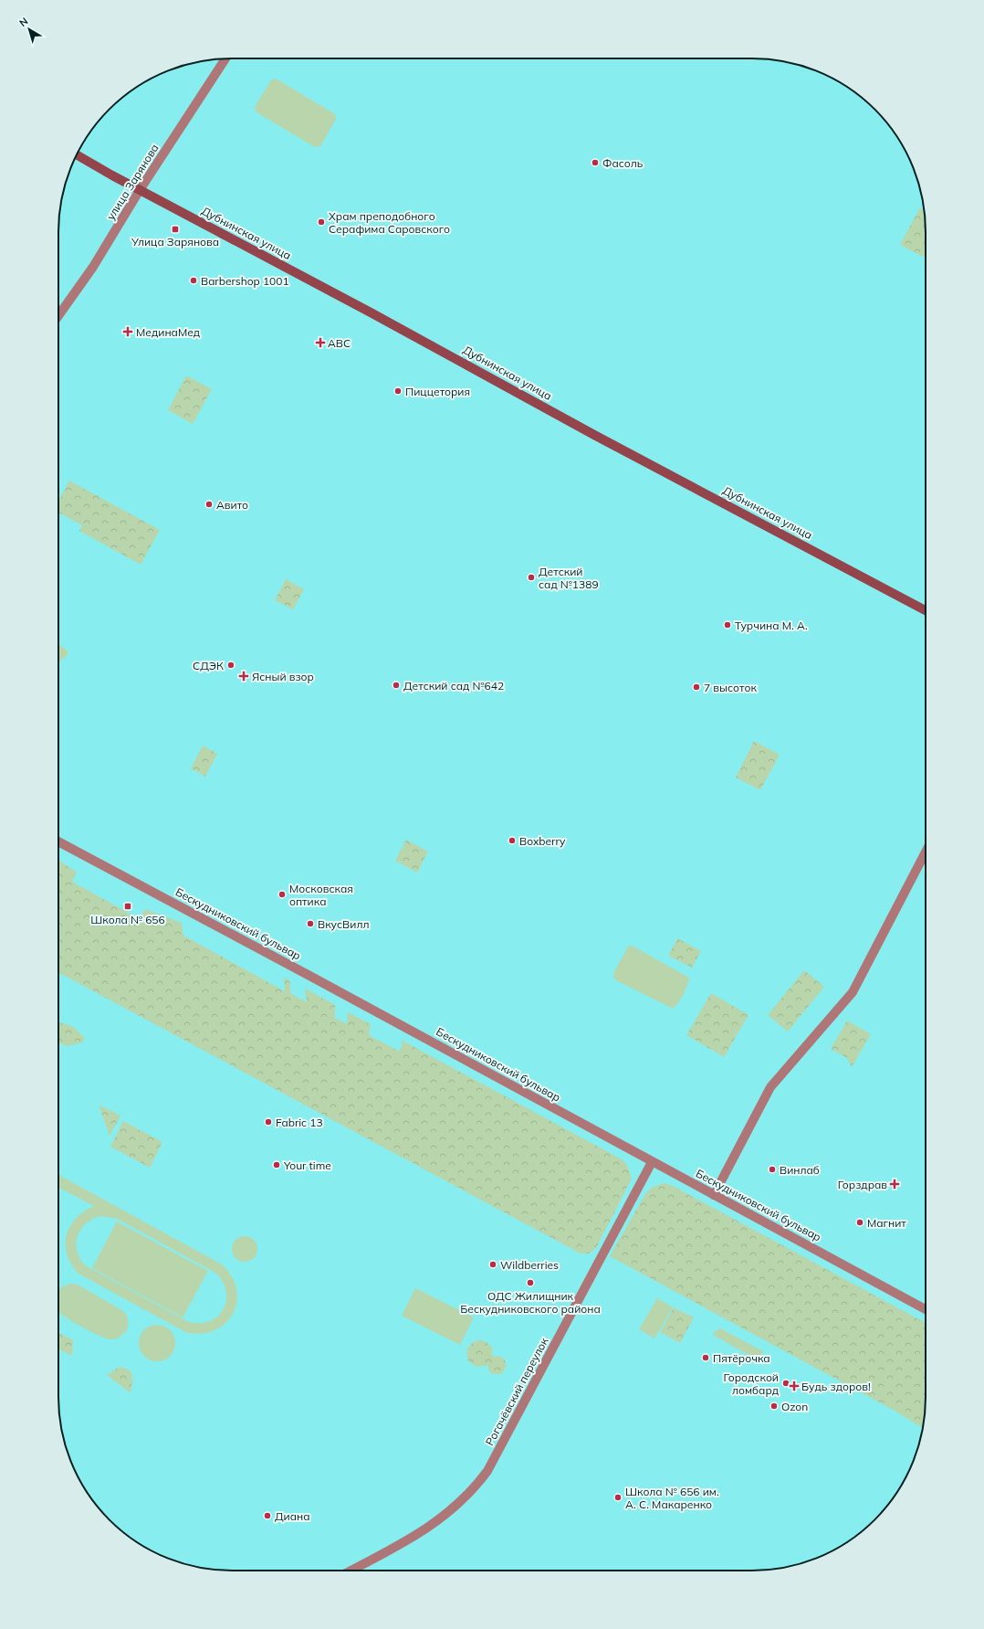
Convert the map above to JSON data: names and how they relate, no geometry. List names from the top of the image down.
{
  "streets": {
    "main road": ["Дубнинская улица"],
    "street": ["улица Зарянова", "Бескудниковский бульвар", "Рогачёвский переулок"]
  },
  "crossings": [
    ["улица Зарянова", "Дубнинская улица"],
    ["Бескудниковский бульвар", "Рогачёвский переулок"]
  ],
  "places": {
    "other": [
      "Фасоль",
      "Храм преподобного Серафима Саровского",
      "Barbershop 1001",
      "Пиццетория",
      "Авито",
      "Детский сад №1389",
      "Турчина М. А.",
      "СДЭК",
      "Детский сад №642",
      "7 высоток",
      "Boxberry",
      "Московская оптика",
      "ВкусВилл",
      "Fabric 13",
      "Your time",
      "Винлаб",
      "Магнит",
      "Wildberries",
      "ОДС Жилищник Бескудниковского района",
      "Пятёрочка",
      "Городской ломбард",
      "Ozon",
      "Школа № 656 им. А. С. Макаренко",
      "Диана"
    ],
    "transit": ["Улица Зарянова", "Школа № 656"],
    "health": [
      "МединаМед",
      "ABC",
      "Ясный взор",
      "Горздрав",
      "Будь здоров!"
    ]
  },
  "north": "top left"
}
